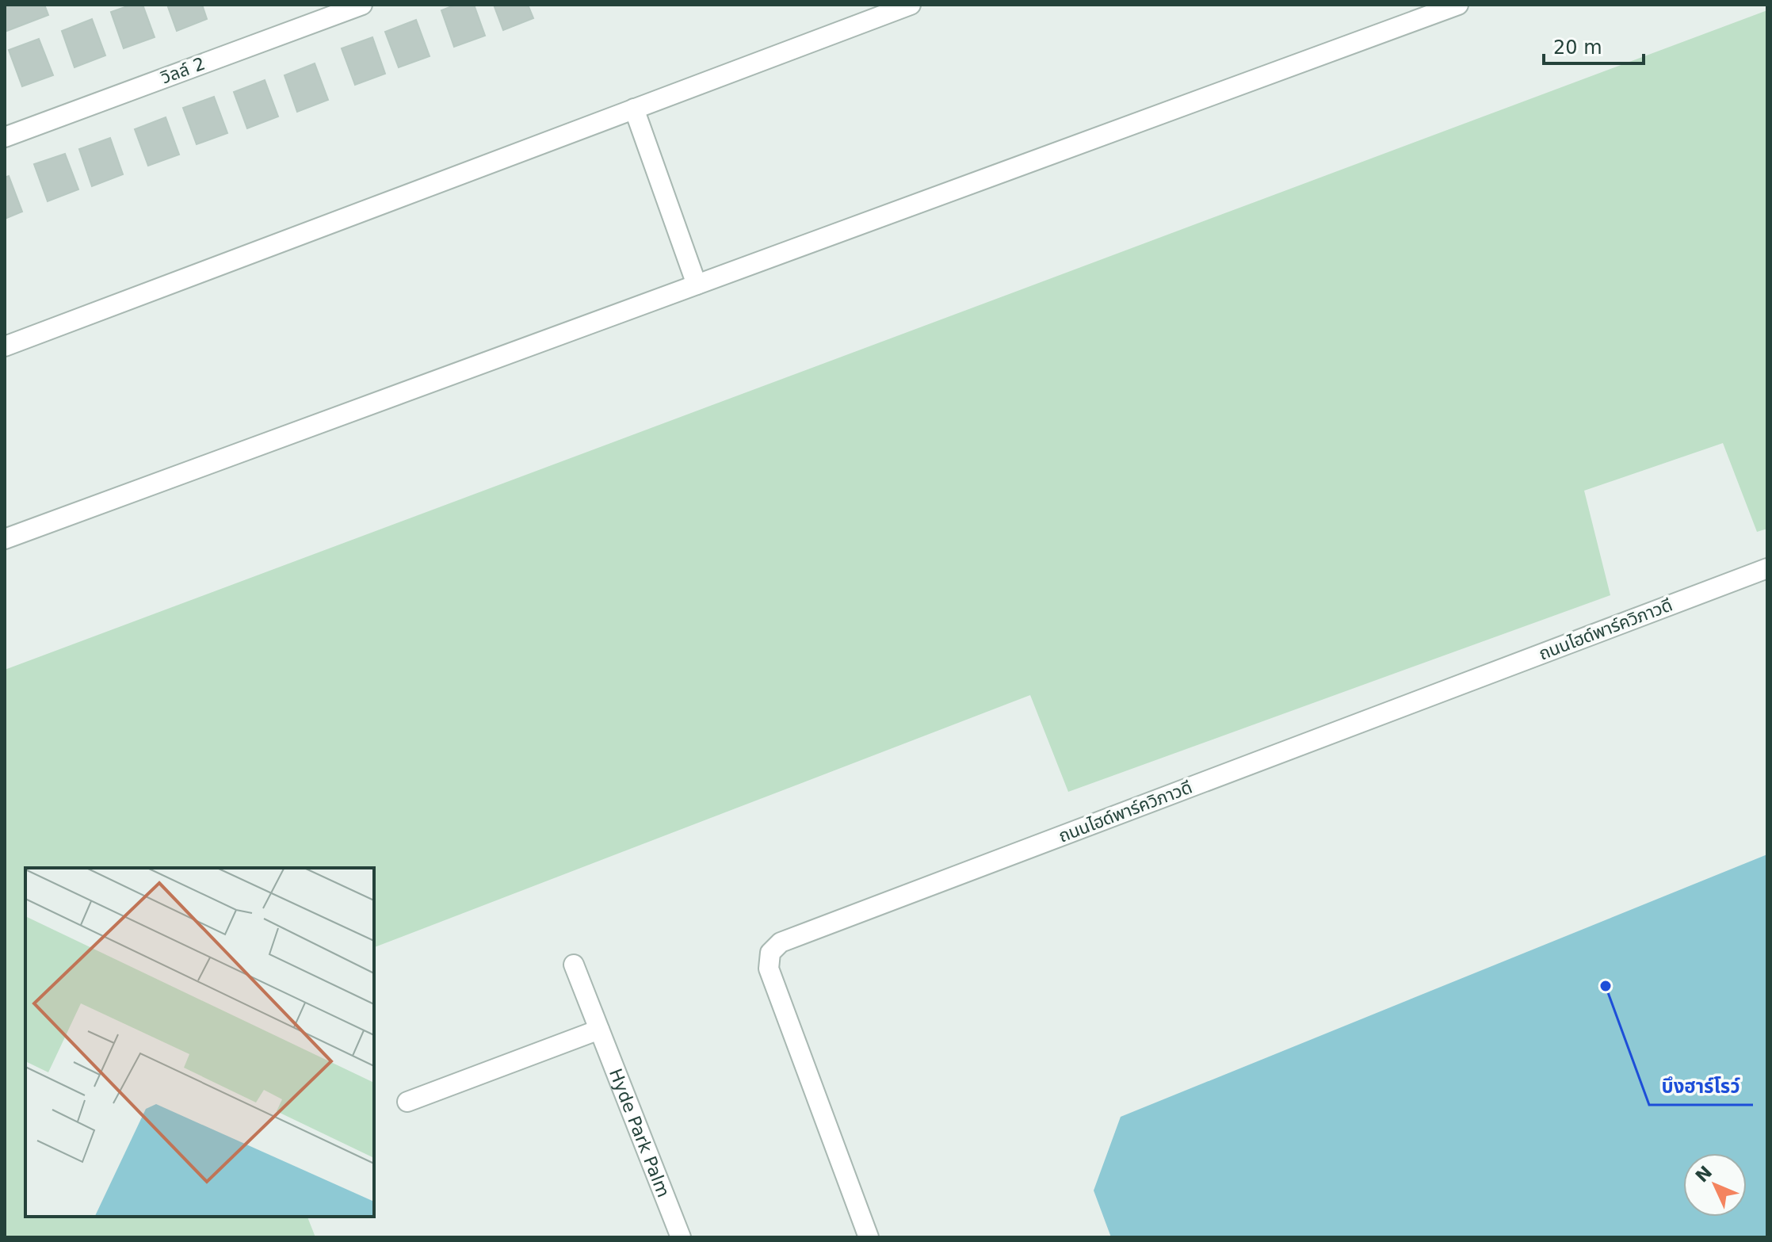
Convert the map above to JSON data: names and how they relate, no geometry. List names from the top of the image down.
{
  "streets": {
    "street": ["วิลล์ 2", "ถนนไฮด์พาร์ควิภาวดี", "Hyde Park Palm"]
  },
  "places": ["บึงฮาร์โรว์"],
  "scale_bar": "20 m",
  "north": "top left"
}
